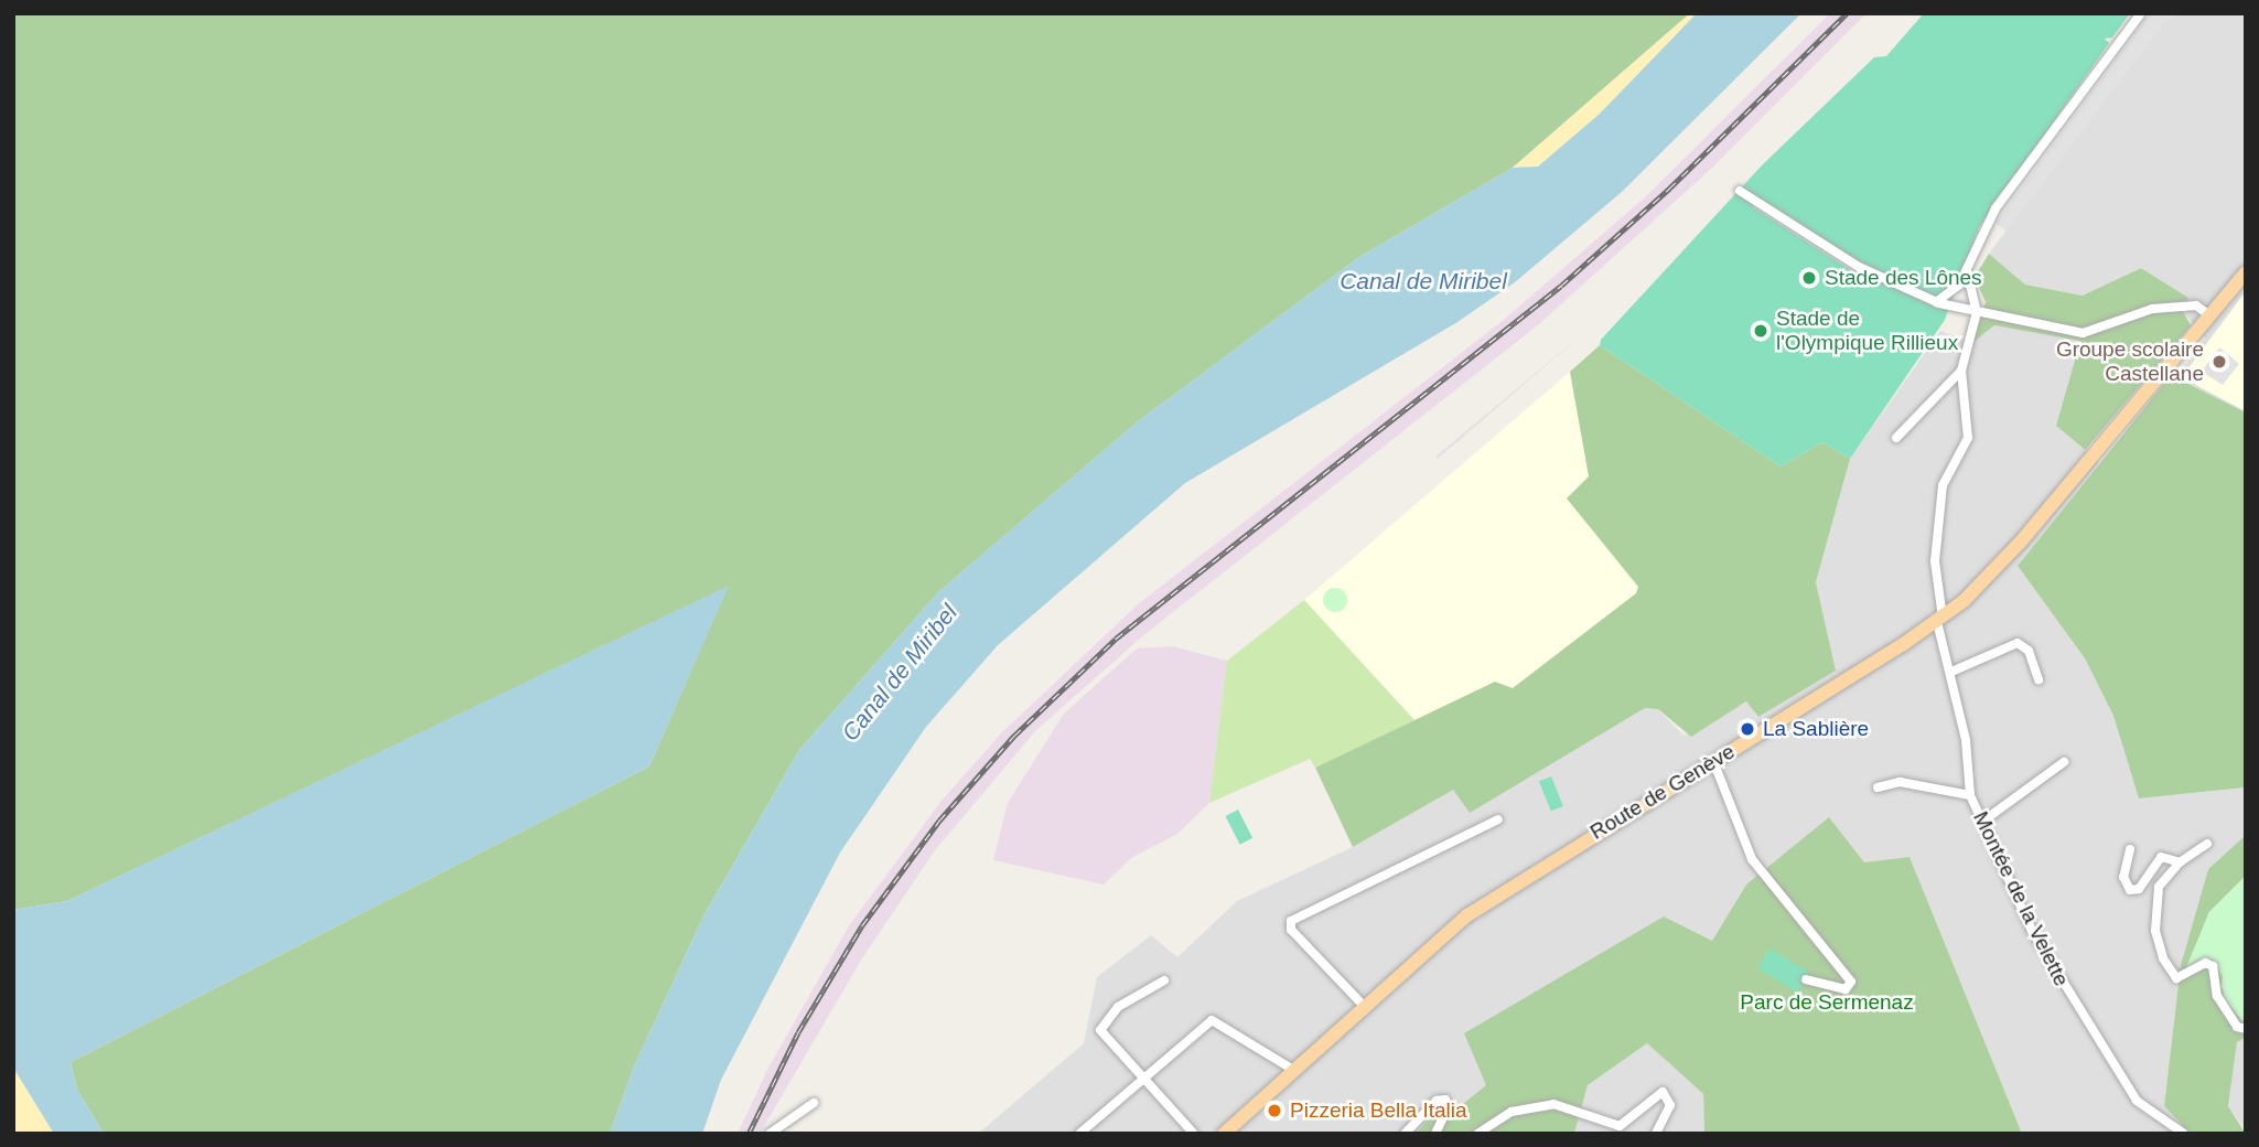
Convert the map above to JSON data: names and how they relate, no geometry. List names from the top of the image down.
{
  "streets": {
    "main road": ["Route de Genève"],
    "street": ["Montée de la Velette"]
  },
  "crossings": [
    ["Route de Genève", "Montée de la Velette"]
  ],
  "water": ["Canal de Miribel"],
  "parks": ["Parc de Sermenaz"],
  "places": [
    "Stade des Lônes",
    "Stade de l'Olympique Rillieux",
    "Groupe scolaire Castellane",
    "La Sablière",
    "Pizzeria Bella Italia"
  ]
}
